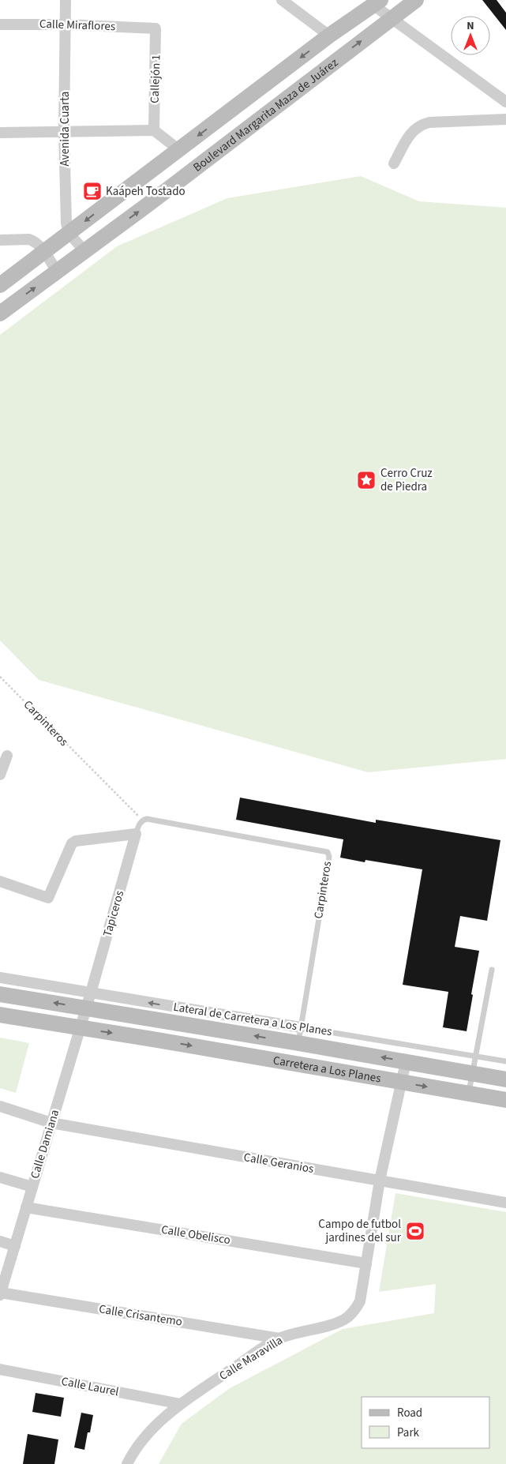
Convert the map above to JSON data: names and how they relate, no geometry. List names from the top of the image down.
{
  "streets": {
    "main road": ["Boulevard Margarita Maza de Juárez", "Carretera a Los Planes"],
    "street": [
      "Calle Miraflores",
      "Callejón 1",
      "Avenida Cuarta",
      "Tapiceros",
      "Lateral de Carretera a Los Planes",
      "Calle Damiana",
      "Calle Geranios",
      "Calle Obelisco",
      "Calle Crisantemo",
      "Calle Maravilla",
      "Calle Laurel"
    ],
    "lane": ["Carpinteros"]
  },
  "crossings": [
    ["Calle Miraflores", "Callejón 1"],
    ["Calle Miraflores", "Avenida Cuarta"],
    ["Boulevard Margarita Maza de Juárez", "Avenida Cuarta"],
    ["Carpinteros", "Lateral de Carretera a Los Planes"],
    ["Carpinteros", "Carretera a Los Planes"],
    ["Tapiceros", "Lateral de Carretera a Los Planes"],
    ["Tapiceros", "Calle Damiana"],
    ["Lateral de Carretera a Los Planes", "Calle Damiana"],
    ["Carretera a Los Planes", "Calle Damiana"],
    ["Carretera a Los Planes", "Calle Maravilla"],
    ["Calle Damiana", "Calle Geranios"],
    ["Calle Damiana", "Calle Obelisco"],
    ["Calle Damiana", "Calle Crisantemo"],
    ["Calle Geranios", "Calle Maravilla"],
    ["Calle Obelisco", "Calle Maravilla"],
    ["Calle Crisantemo", "Calle Maravilla"],
    ["Calle Maravilla", "Calle Laurel"]
  ],
  "one_way": ["Lateral de Carretera a Los Planes"],
  "places": {
    "cafe": ["Kaápeh Tostado"],
    "place": ["Cerro Cruz de Piedra"],
    "sports": ["Campo de futbol jardines del sur"]
  },
  "legend": ["Road", "Park"],
  "north": "top"
}
